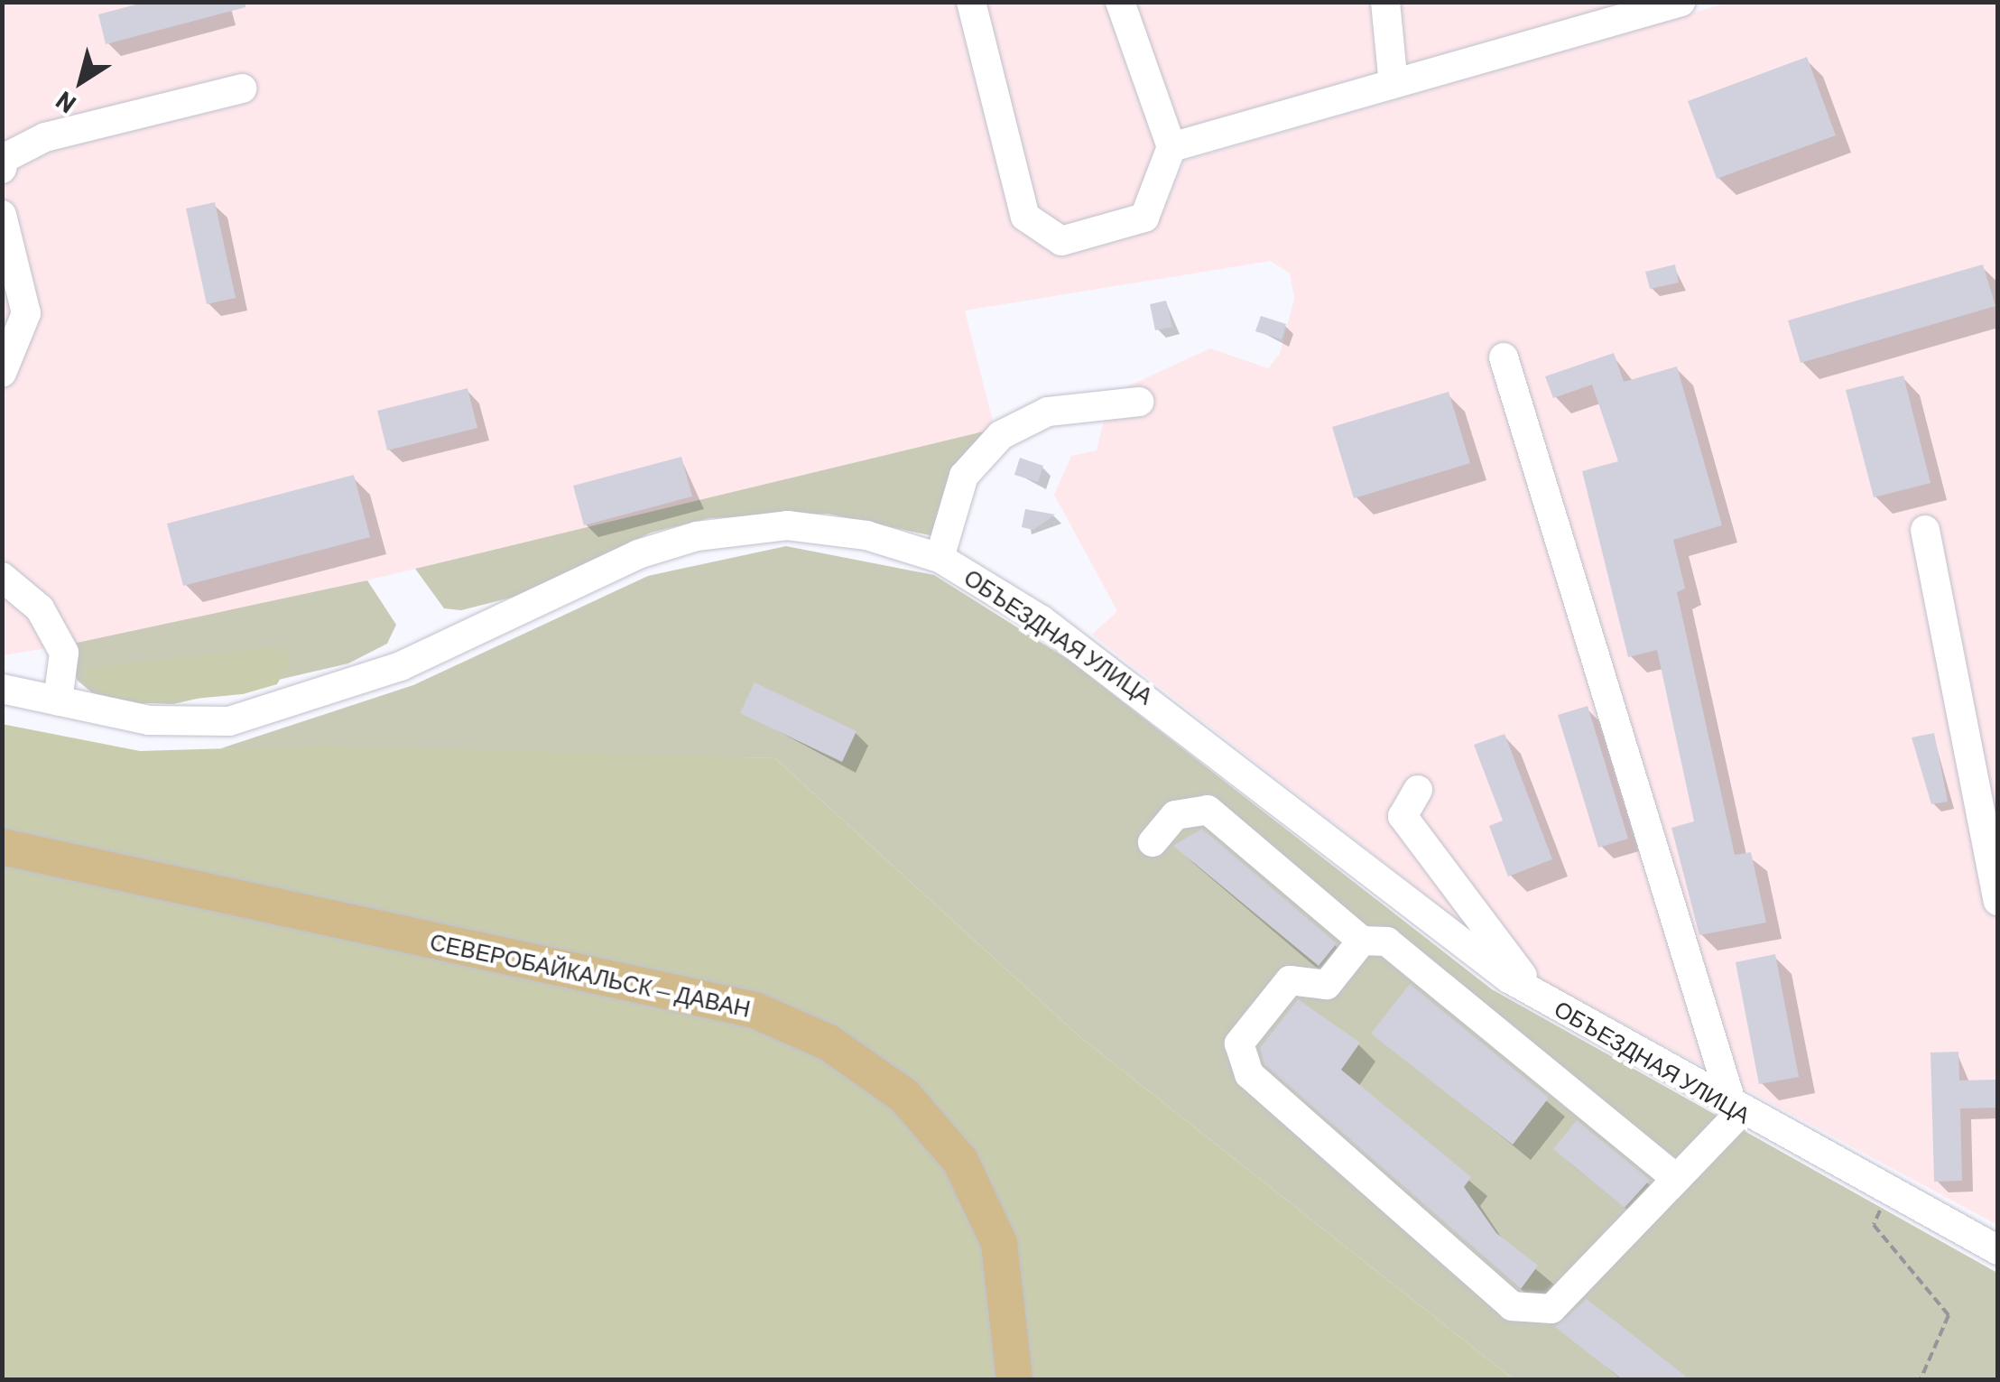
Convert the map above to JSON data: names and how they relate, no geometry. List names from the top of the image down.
{
  "streets": {
    "main road": ["СЕВЕРОБАЙКАЛЬСК — ДАВАН"],
    "street": ["ОБЪЕЗДНАЯ УЛИЦА"]
  },
  "north": "bottom left"
}
